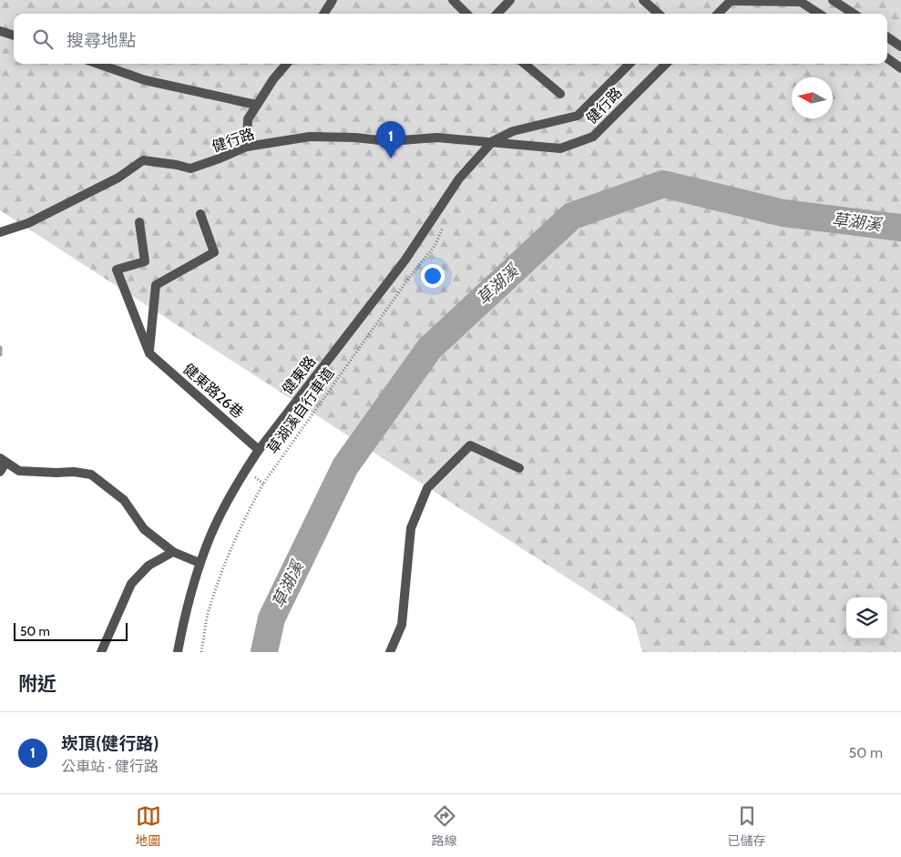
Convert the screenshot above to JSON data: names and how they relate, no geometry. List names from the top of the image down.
{
  "streets": {
    "street": ["健行路", "健東路", "健東路26巷"],
    "path": ["草湖溪自行車道"]
  },
  "crossings": [
    ["健行路", "健東路"],
    ["健東路", "健東路26巷"]
  ],
  "water": ["草湖溪"],
  "scale_bar": "50 m",
  "north": "left",
  "page": {
    "search": "搜尋地點",
    "pins": "1",
    "scale": "50 m",
    "heading": "附近",
    "list": [
      {
        "mark": "1",
        "name": "崁頂(健行路)",
        "note": "公車站 · 健行路",
        "value": "50 m"
      }
    ],
    "nav": ["地圖", "路線", "已儲存"]
  }
}
